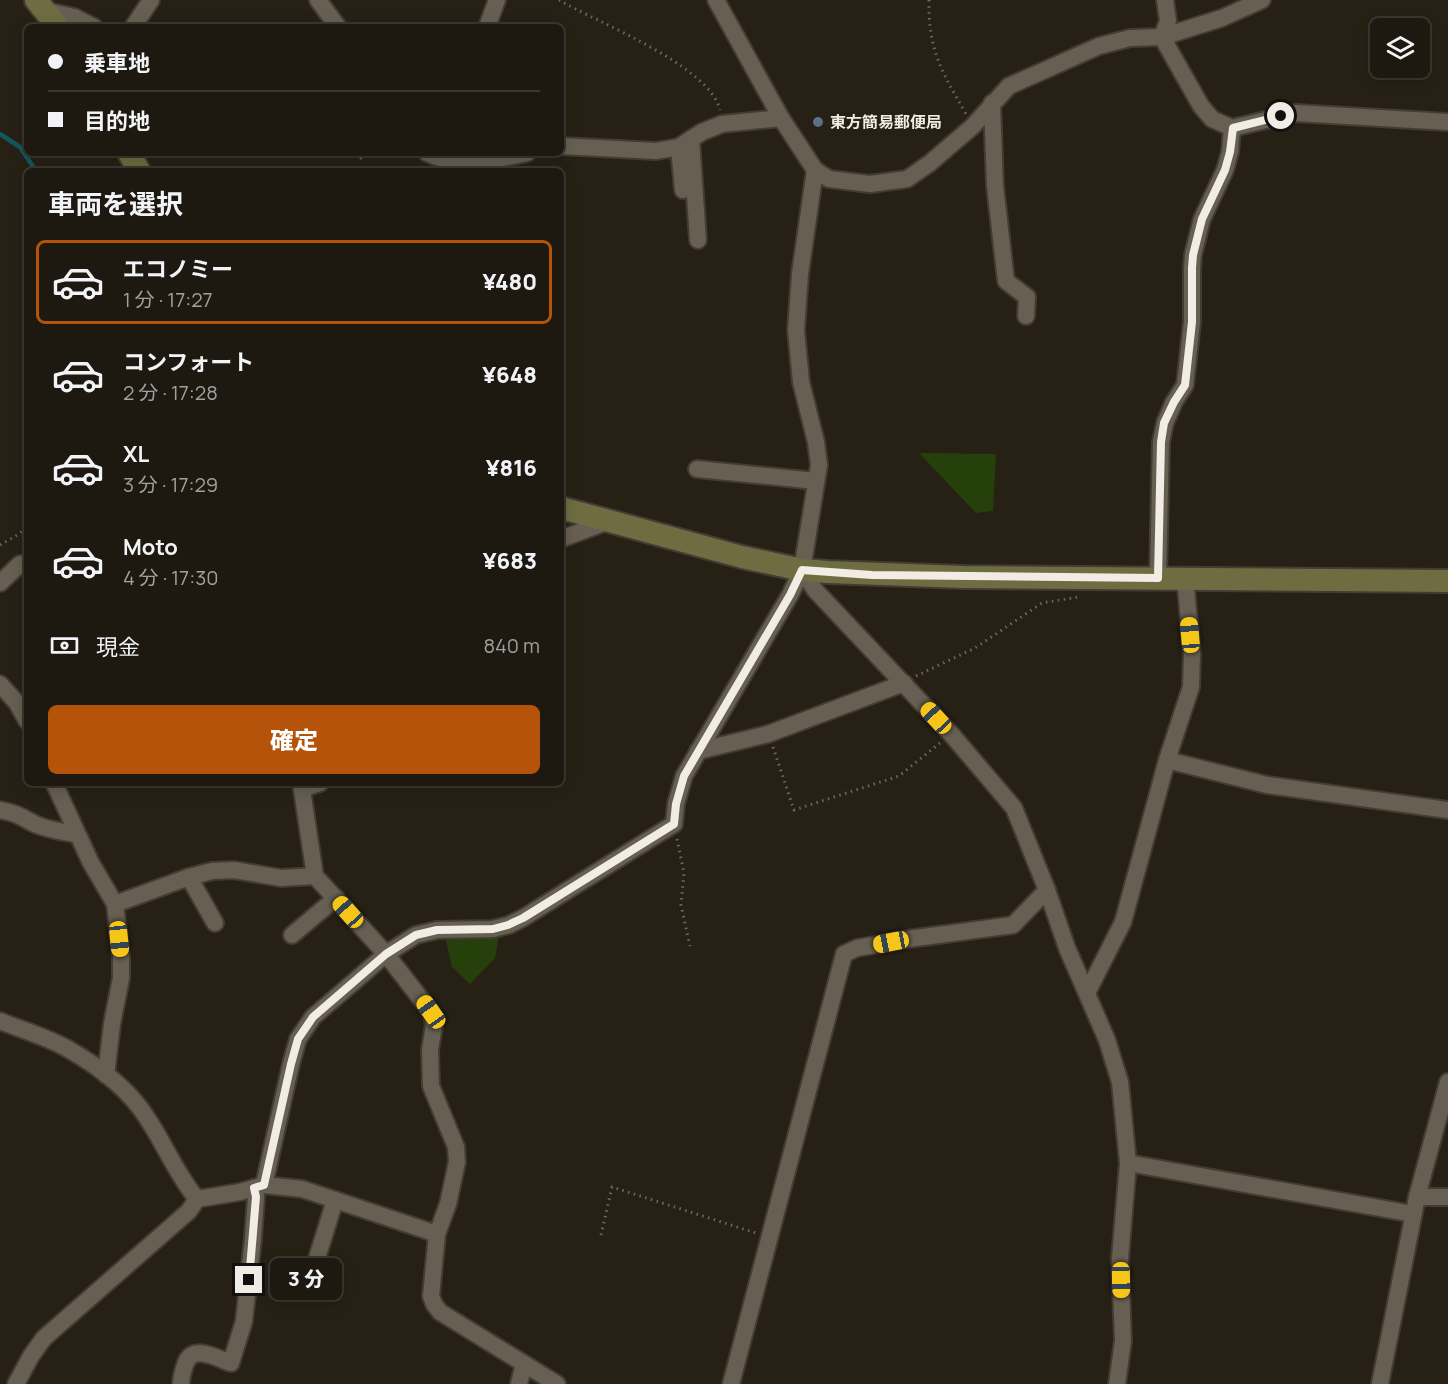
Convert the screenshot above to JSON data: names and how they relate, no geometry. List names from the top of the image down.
{
  "places": ["東方簡易郵便局"],
  "page": {
    "banner": ["乗車地", "目的地"],
    "heading": "車両を選択",
    "list": [
      {
        "name": "エコノミー",
        "note": "1 分 · 17:27",
        "value": "¥480"
      },
      {
        "name": "コンフォート",
        "note": "2 分 · 17:28",
        "value": "¥648"
      },
      {
        "name": "XL",
        "note": "3 分 · 17:29",
        "value": "¥816"
      },
      {
        "name": "Moto",
        "note": "4 分 · 17:30",
        "value": "¥683"
      }
    ],
    "pay": ["現金", "840 m"],
    "buttons": "確定",
    "bubble": "3 分"
  }
}
